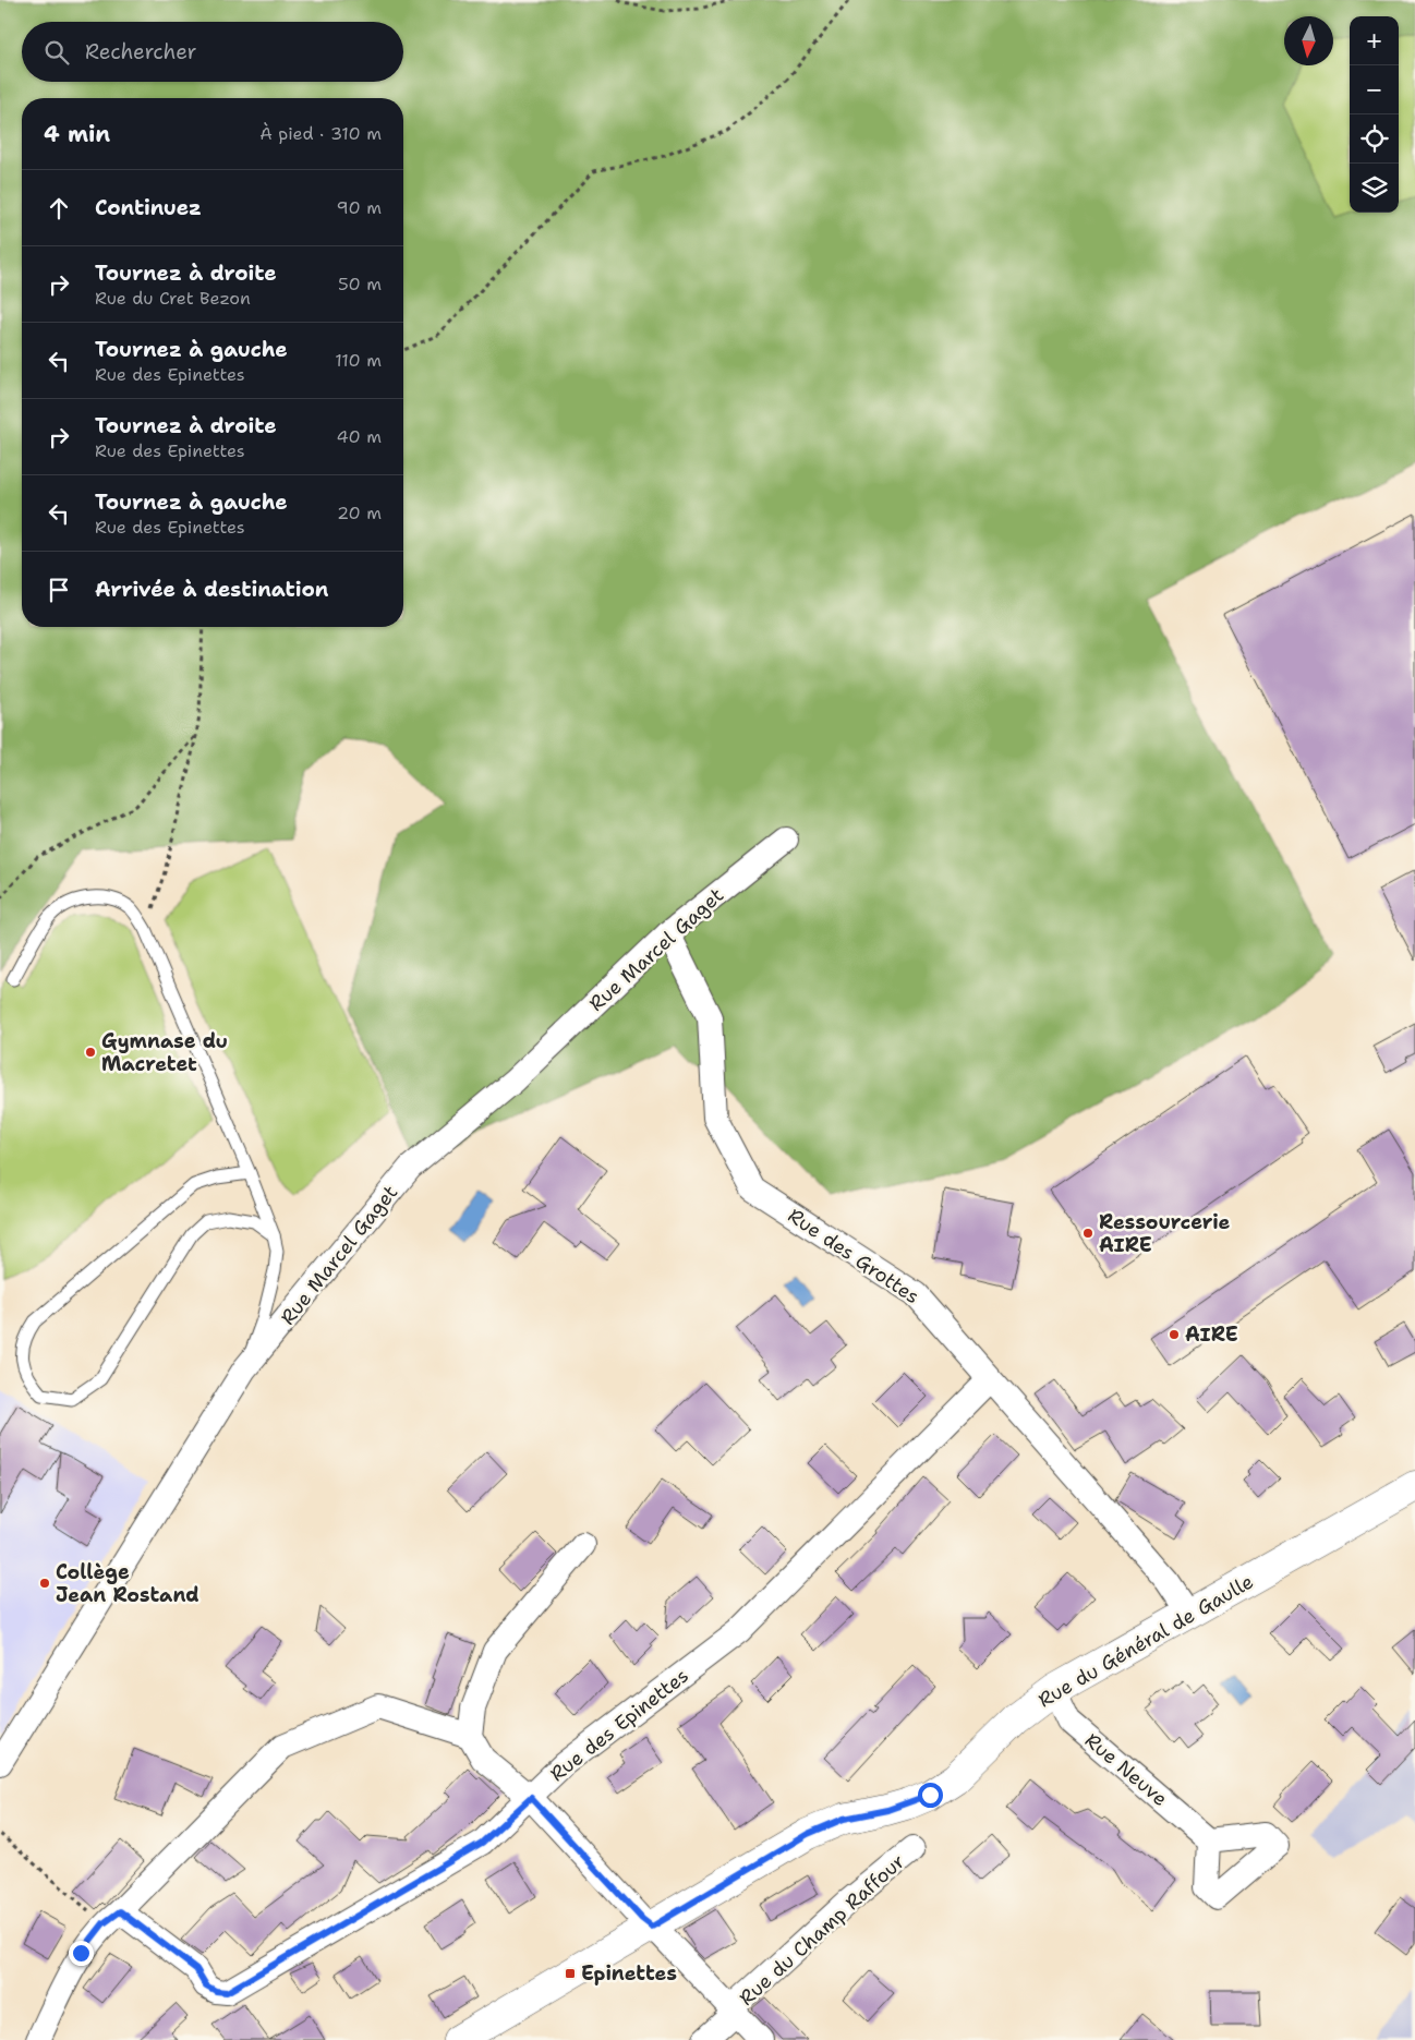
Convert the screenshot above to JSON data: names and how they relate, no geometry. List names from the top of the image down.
{
  "streets": {
    "main road": ["Rue du Général de Gaulle"],
    "street": [
      "Rue Marcel Gaget",
      "Rue des Grottes",
      "Rue des Epinettes",
      "Rue Neuve",
      "Rue du Champ Raffour"
    ]
  },
  "crossings": [
    ["Rue Marcel Gaget", "Rue des Grottes"],
    ["Rue des Grottes", "Rue du Général de Gaulle"],
    ["Rue des Grottes", "Rue des Epinettes"],
    ["Rue du Général de Gaulle", "Rue Neuve"]
  ],
  "places": {
    "other": [
      "Gymnase du Macretet",
      "Ressourcerie AIRE",
      "AIRE",
      "Collège Jean Rostand"
    ],
    "transit": ["Epinettes"]
  },
  "north": "bottom",
  "page": {
    "map_buttons": ["+", "−"],
    "search": "Rechercher",
    "heading": ["4 min", "À pied · 310 m"],
    "list": [
      ["Continuez", "90 m"],
      ["Tournez à droite", "Rue du Cret Bezon", "50 m"],
      ["Tournez à gauche", "Rue des Epinettes", "110 m"],
      ["Tournez à droite", "Rue des Epinettes", "40 m"],
      ["Tournez à gauche", "Rue des Epinettes", "20 m"],
      "Arrivée à destination"
    ]
  }
}
